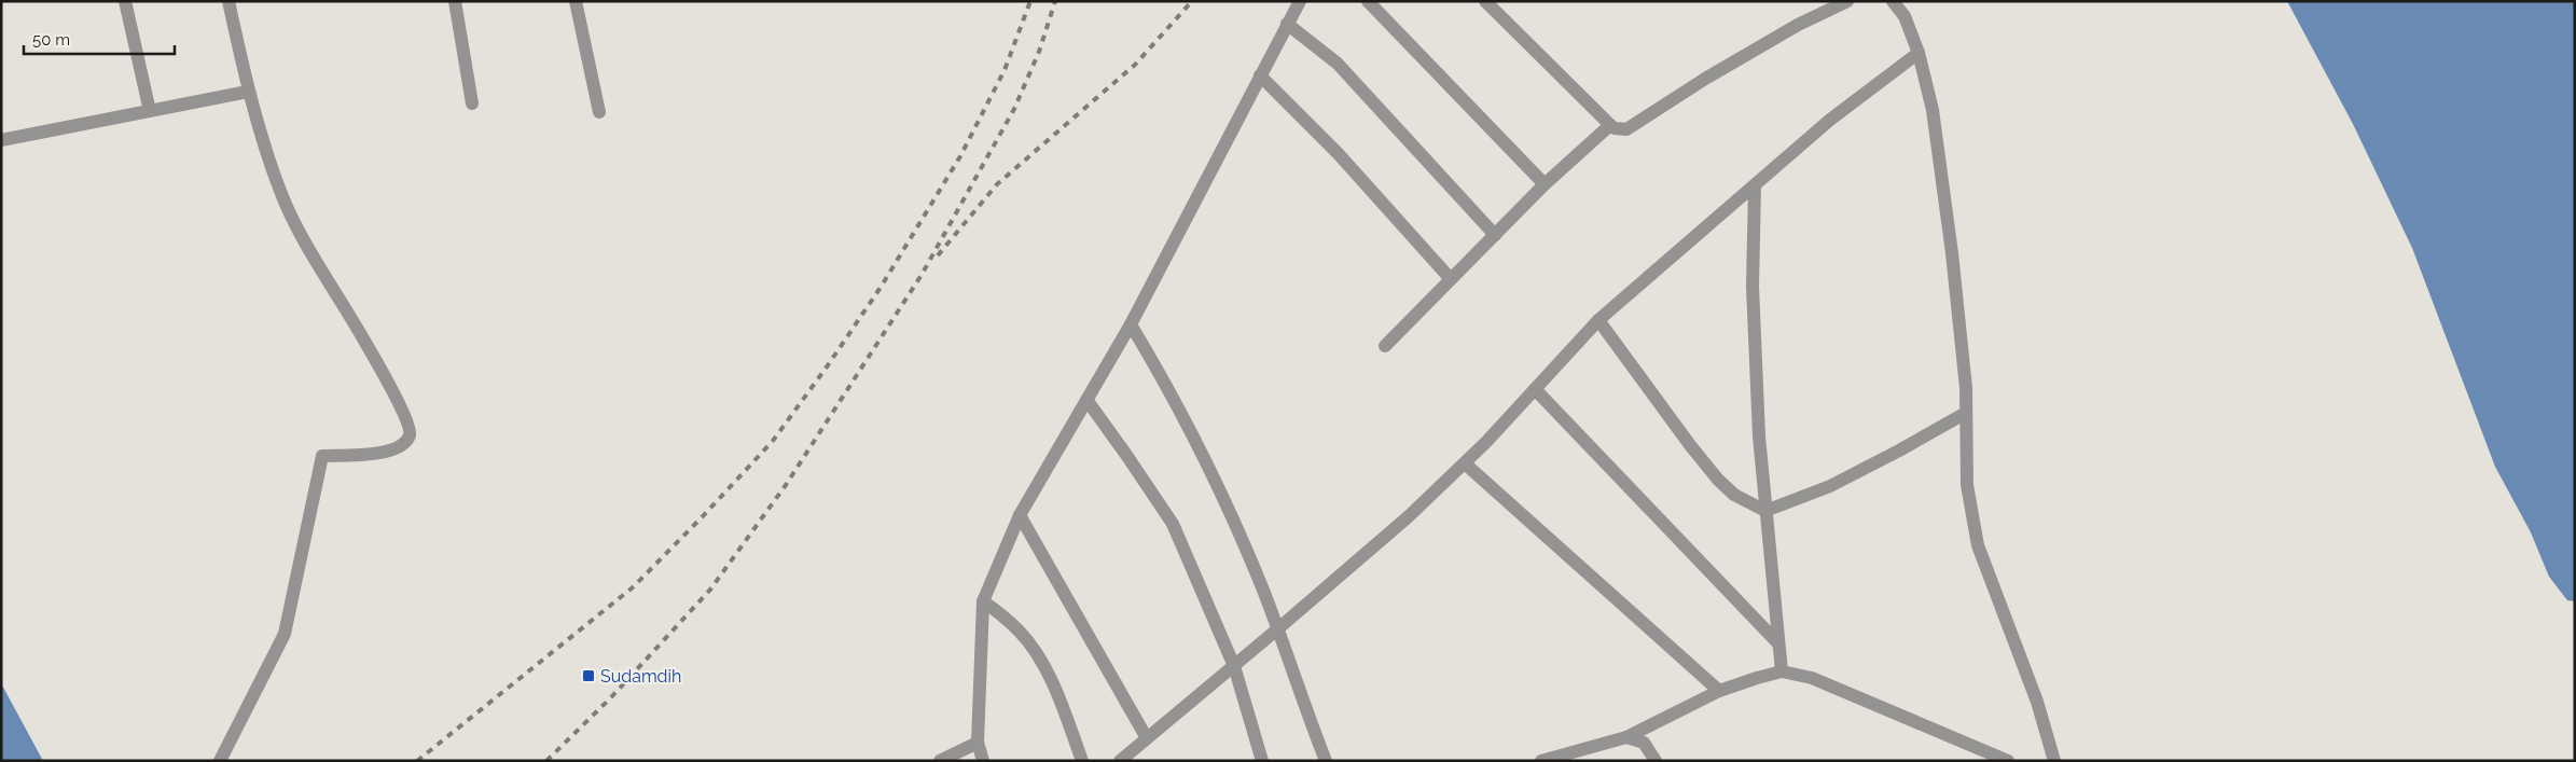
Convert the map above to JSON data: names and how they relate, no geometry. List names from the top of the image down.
{
  "places": {
    "transit": ["Sudamdih"]
  },
  "scale_bar": "50 m"
}
